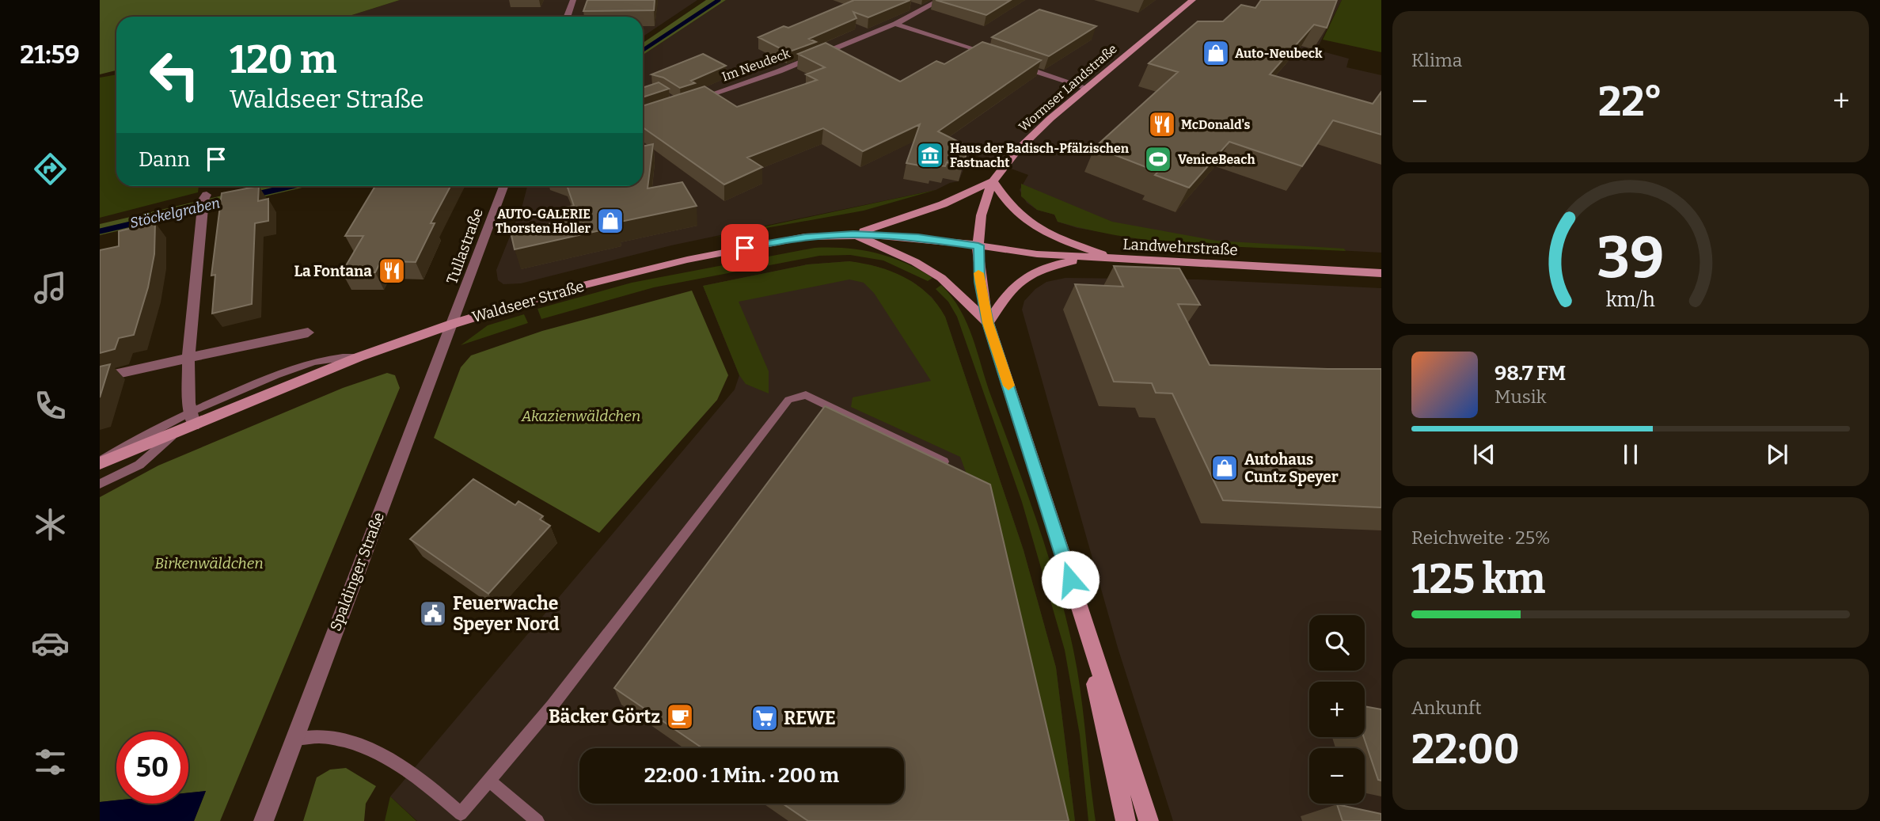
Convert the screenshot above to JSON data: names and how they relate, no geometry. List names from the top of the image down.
{
  "streets": {
    "main road": ["Wormser Landstraße", "Landwehrstraße", "Waldseer Straße"],
    "street": ["Im Neudeck", "Tullastraße", "Spaldinger Straße"]
  },
  "crossings": [
    ["Wormser Landstraße", "Landwehrstraße"],
    ["Wormser Landstraße", "Waldseer Straße"],
    ["Tullastraße", "Waldseer Straße"],
    ["Tullastraße", "Spaldinger Straße"],
    ["Landwehrstraße", "Waldseer Straße"],
    ["Waldseer Straße", "Spaldinger Straße"]
  ],
  "water": ["Stöckelgraben"],
  "parks": ["Akazienwäldchen", "Birkenwäldchen"],
  "places": {
    "shop": ["Auto-Neubeck", "AUTO-GALERIE Thorsten Holler", "Autohaus Cuntz Speyer"],
    "restaurant": ["McDonald's", "La Fontana"],
    "museum": ["Haus der Badisch-Pfälzischen Fastnacht"],
    "sports": ["VeniceBeach"],
    "public building": ["Feuerwache Speyer Nord"],
    "cafe": ["Bäcker Görtz"],
    "supermarket": ["REWE"]
  },
  "page": {
    "tabs": "21:59",
    "tile": [
      "Klima",
      ["Reichweite · 25%", "125 km"],
      ["Ankunft", "22:00"]
    ],
    "turn": ["120 m", "Waldseer Straße"],
    "heat": ["−", "22°", "+"],
    "then": "Dann",
    "song": ["98.7 FM", "Musik"],
    "map_buttons": ["+", "−"],
    "limit": "50",
    "trip": "22:00 · 1 Min. · 200 m",
    "gauge": ["39", "km/h"]
  }
}
